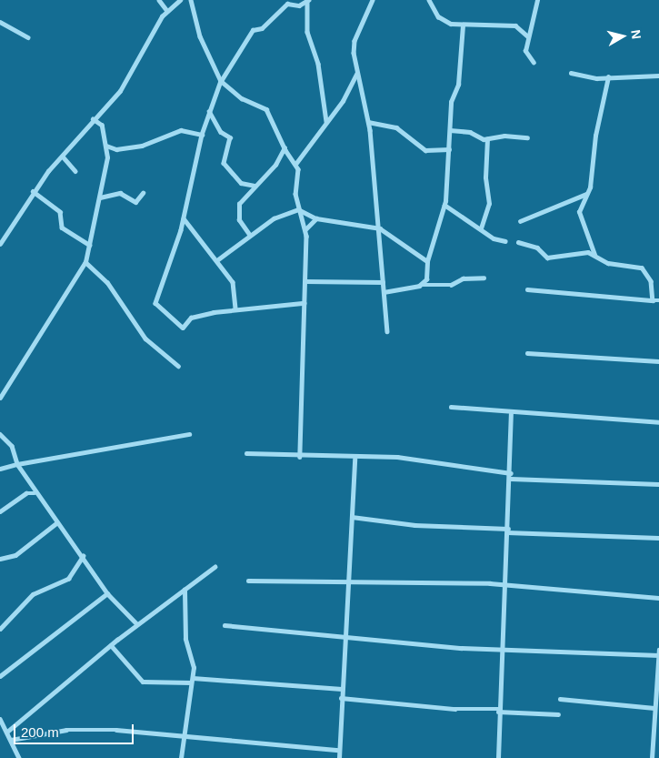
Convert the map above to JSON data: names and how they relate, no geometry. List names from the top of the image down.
{
  "scale_bar": "200 m",
  "north": "right"
}
